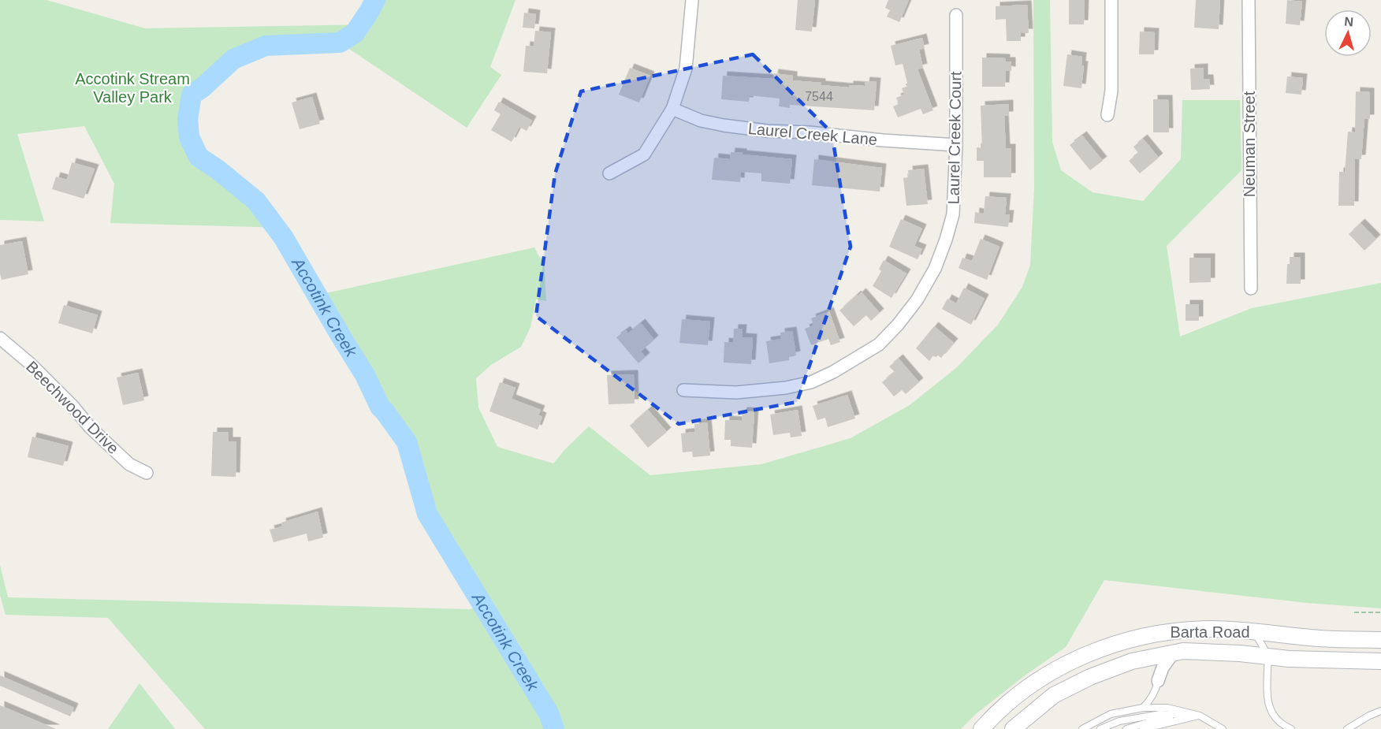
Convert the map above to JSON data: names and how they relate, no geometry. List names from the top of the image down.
{
  "streets": {
    "street": [
      "Laurel Creek Lane",
      "Laurel Creek Court",
      "Neuman Street",
      "Beechwood Drive",
      "Barta Road"
    ]
  },
  "crossings": [
    ["Laurel Creek Lane", "Laurel Creek Court"]
  ],
  "water": ["Accotink Creek"],
  "parks": ["Accotink Stream Valley Park"],
  "house_numbers": ["7544"],
  "north": "top"
}
